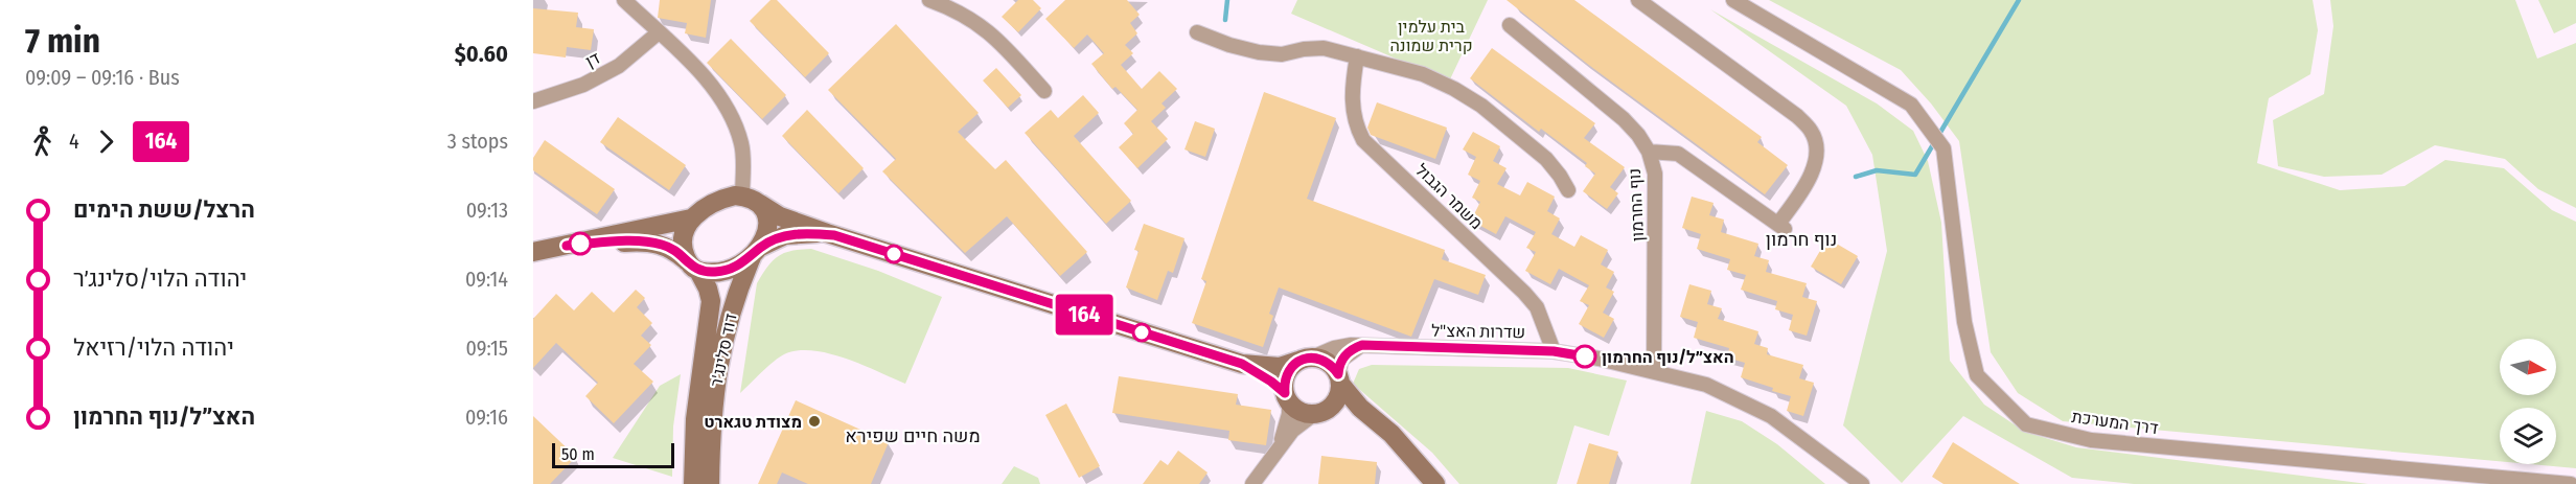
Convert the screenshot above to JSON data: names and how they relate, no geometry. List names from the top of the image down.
{
  "streets": {
    "street": [
      "דן",
      "משמר הגבול",
      "נוף החרמון",
      "שדרות האצ\"ל",
      "דוד סלינג'ר",
      "דרך המערכת"
    ]
  },
  "crossings": [
    ["משמר הגבול", "שדרות האצ\"ל"],
    ["נוף החרמון", "שדרות האצ\"ל"]
  ],
  "districts": ["נוף חרמון", "משה חיים שפירא"],
  "parks": ["בית עלמין קרית שמונה"],
  "places": ["האצ״ל/נוף החרמון", "מצודת טגארט"],
  "lines": ["bus line 164"],
  "scale_bar": "50 m",
  "north": "right",
  "page": {
    "heading": ["7 min", "09:09 – 09:16 · Bus", "$0.60"],
    "on_map": "164",
    "legs": ["4", "164", "3 stops"],
    "list": [
      {
        "name": "הרצל/ששת הימים",
        "value": "09:13"
      },
      {
        "name": "יהודה הלוי/סלינג׳ר",
        "value": "09:14"
      },
      {
        "name": "יהודה הלוי/רזיאל",
        "value": "09:15"
      },
      {
        "name": "האצ״ל/נוף החרמון",
        "value": "09:16"
      }
    ],
    "scale": "50 m"
  }
}
